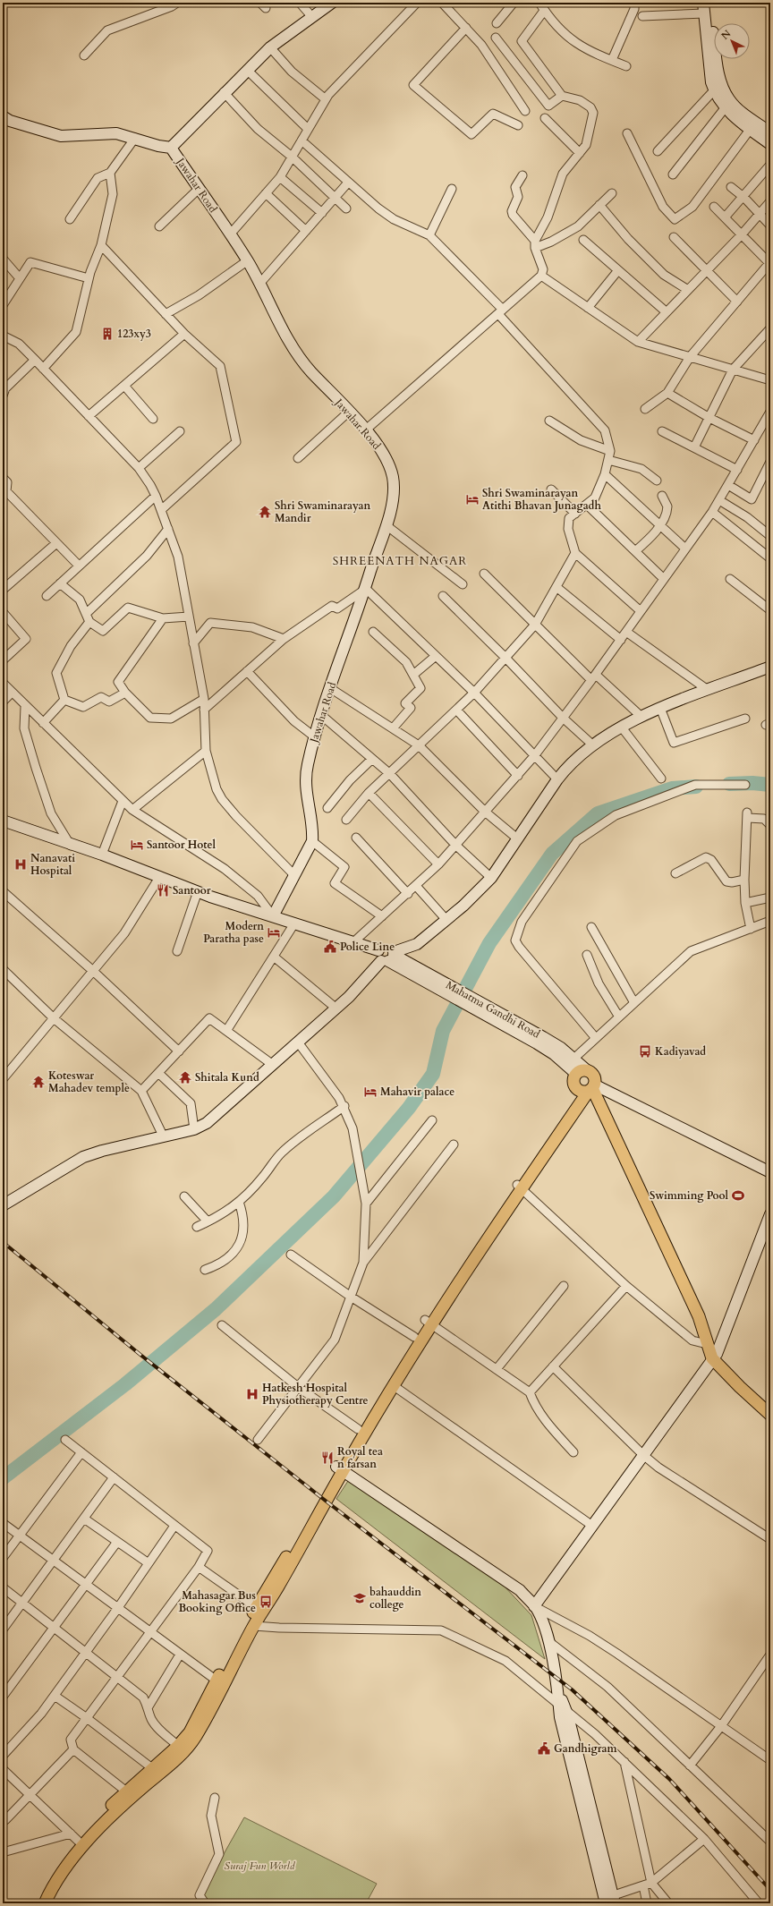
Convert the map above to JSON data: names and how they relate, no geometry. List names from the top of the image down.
{
  "streets": {
    "street": ["Jawahar Road", "Mahatma Gandhi Road"]
  },
  "crossings": [
    ["Jawahar Road", "Mahatma Gandhi Road"]
  ],
  "districts": ["SHREENATH NAGAR"],
  "parks": ["Suraj Fun World"],
  "places": {
    "building": ["123xy3"],
    "hotel": [
      "Shri Swaminarayan Atithi Bhavan Junagadh",
      "Santoor Hotel",
      "Modern Paratha pase",
      "Mahavir palace"
    ],
    "temple": ["Shri Swaminarayan Mandir", "Shitala Kund", "Koteswar Mahadev temple"],
    "hospital": ["Nanavati Hospital", "Hatkesh Hospital Physiotherapy Centre"],
    "restaurant": ["Santoor", "Royal tea n farsan"],
    "public building": ["Police Line", "Gandhigram"],
    "bus stop": ["Kadiyavad", "Mahasagar Bus Booking Office"],
    "sports": ["Swimming Pool"],
    "school or university": ["bahauddin college"]
  },
  "north": "top left"
}
